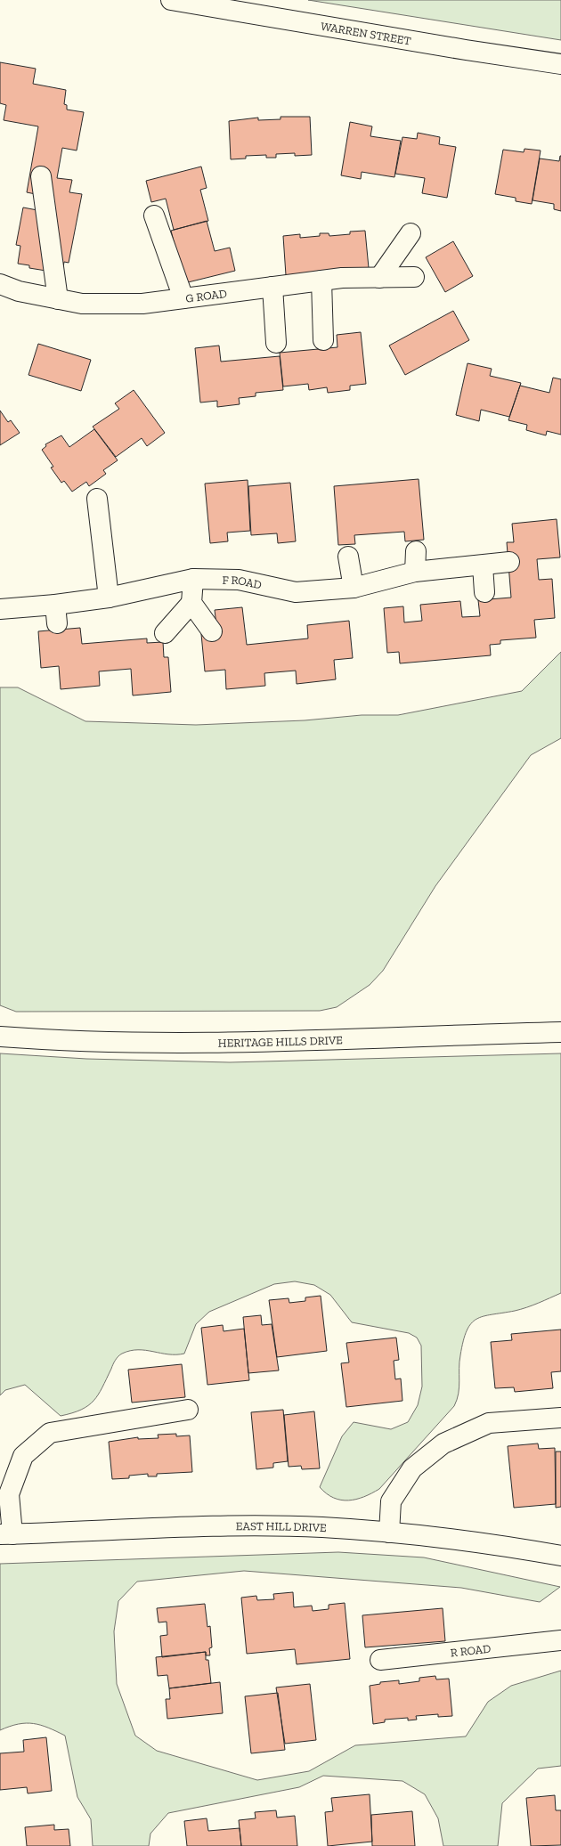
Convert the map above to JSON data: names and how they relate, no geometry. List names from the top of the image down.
{
  "streets": {
    "street": [
      "WARREN STREET",
      "G ROAD",
      "F ROAD",
      "HERITAGE HILLS DRIVE",
      "EAST HILL DRIVE",
      "R ROAD"
    ]
  }
}
